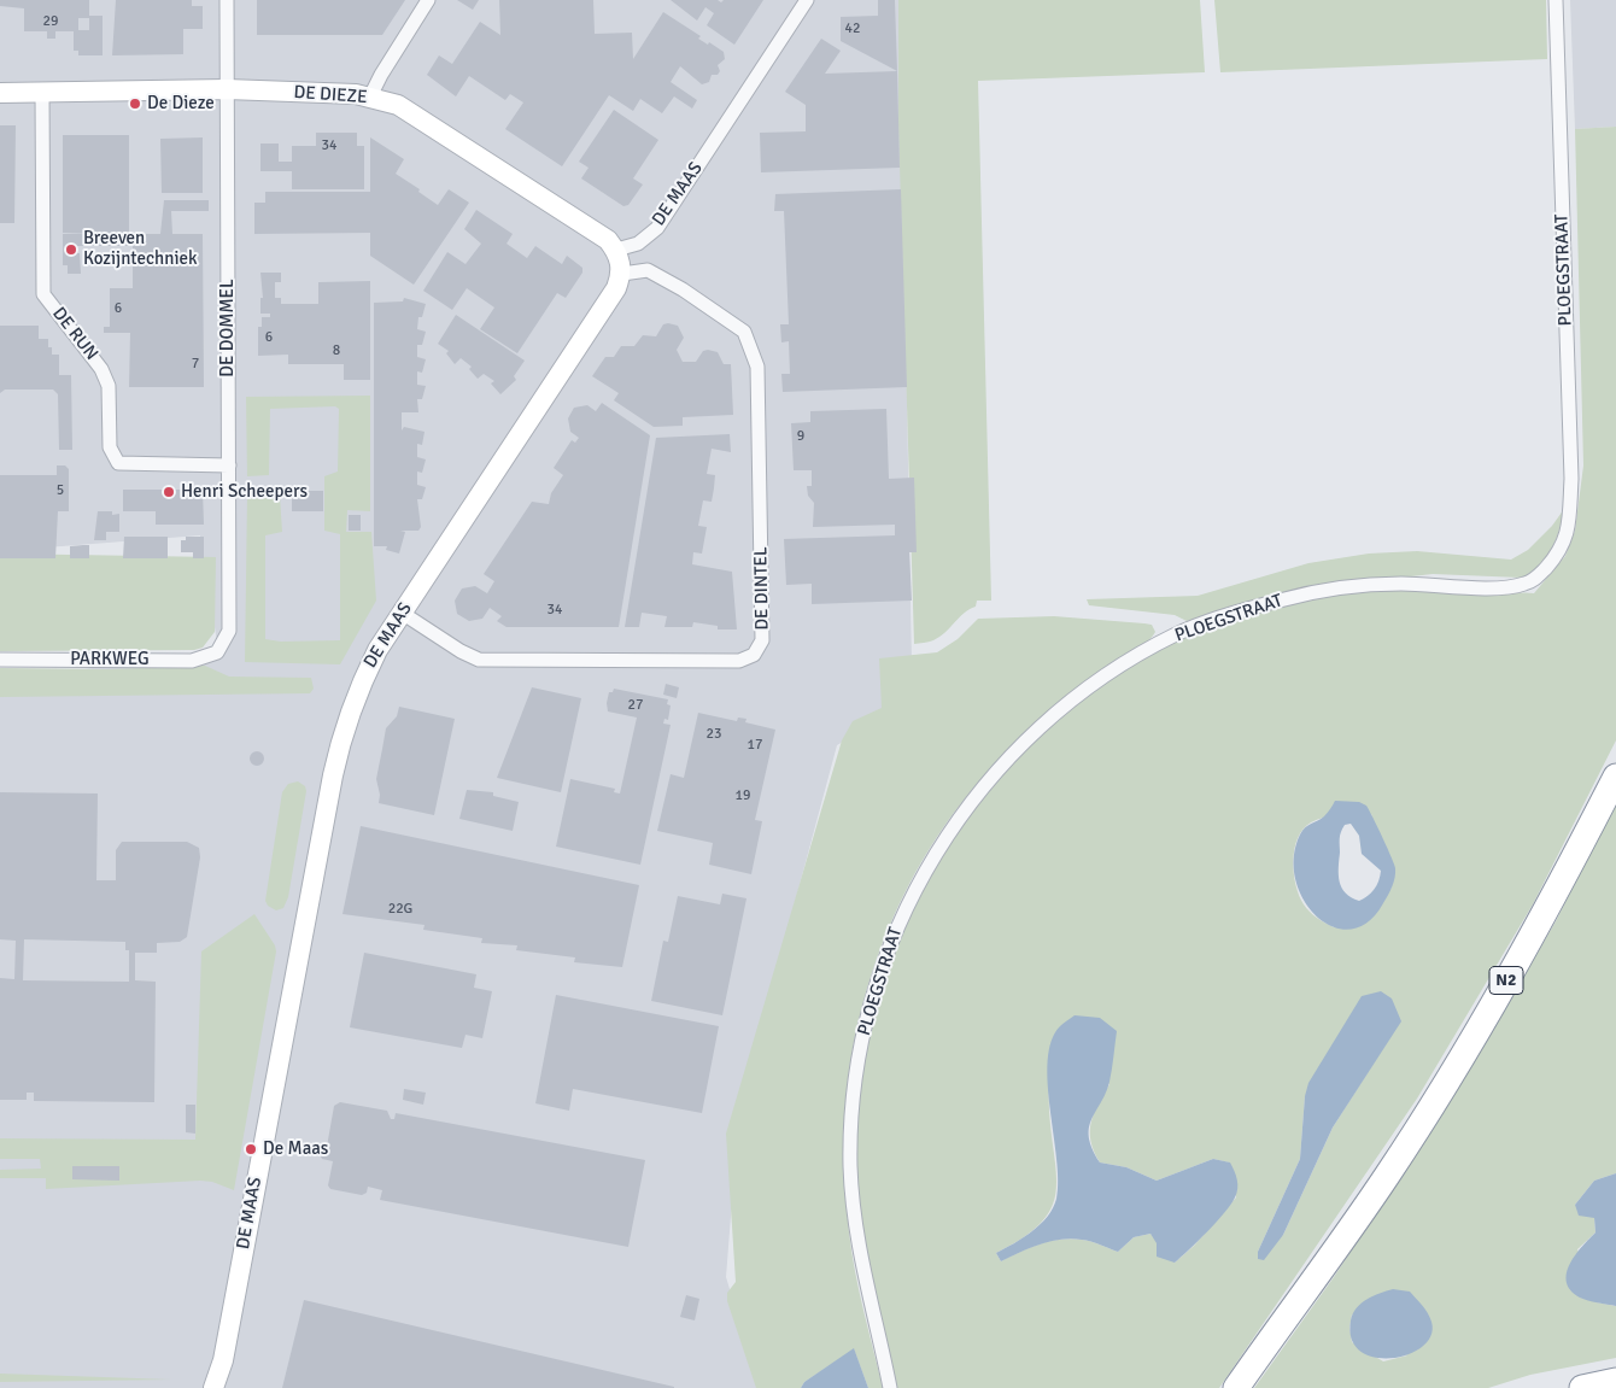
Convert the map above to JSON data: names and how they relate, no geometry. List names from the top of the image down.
{
  "streets": {
    "highway": ["N2"],
    "street": [
      "DE DIEZE",
      "DE MAAS",
      "PLOEGSTRAAT",
      "DE DOMMEL",
      "DE RUN",
      "DE DINTEL",
      "PARKWEG"
    ]
  },
  "crossings": [
    ["DE DIEZE", "DE MAAS"],
    ["DE DIEZE", "DE DOMMEL"],
    ["DE DIEZE", "DE RUN"],
    ["DE MAAS", "DE DINTEL"],
    ["DE DOMMEL", "DE RUN"],
    ["DE DOMMEL", "PARKWEG"]
  ],
  "places": [
    "De Dieze",
    "Breeven Kozijntechniek",
    "Henri Scheepers",
    "De Maas"
  ],
  "house_numbers": [
    "29",
    "42",
    "34",
    "6",
    "6",
    "8",
    "7",
    "9",
    "5",
    "34",
    "27",
    "23",
    "17",
    "19",
    "22G"
  ]
}
